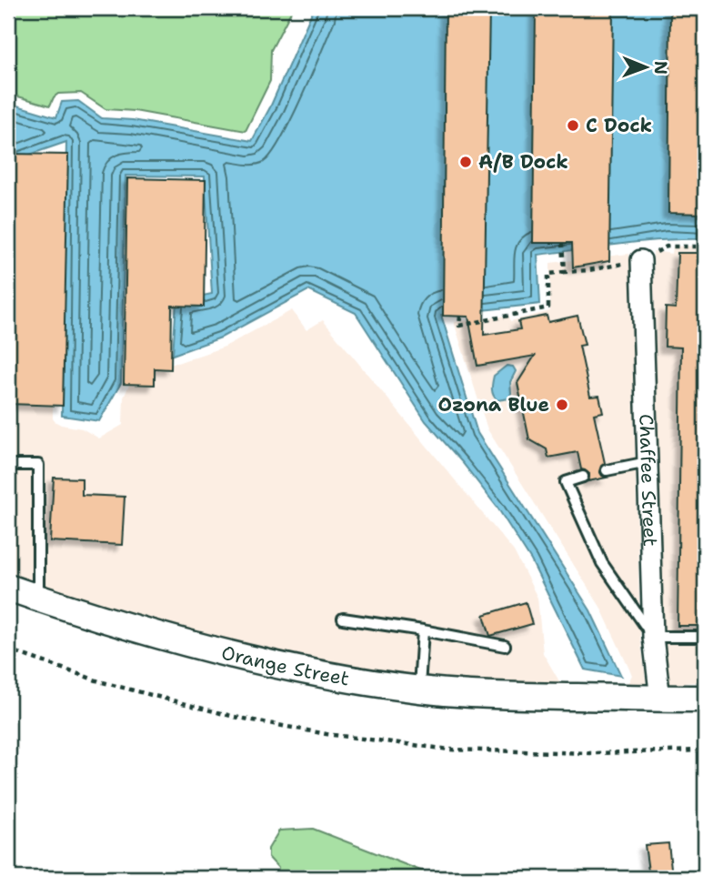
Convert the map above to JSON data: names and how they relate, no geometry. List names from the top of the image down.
{
  "streets": {
    "street": ["Chaffee Street", "Orange Street"]
  },
  "crossings": [
    ["Chaffee Street", "Orange Street"]
  ],
  "places": ["C Dock", "A/B Dock", "Ozona Blue"],
  "north": "right"
}
